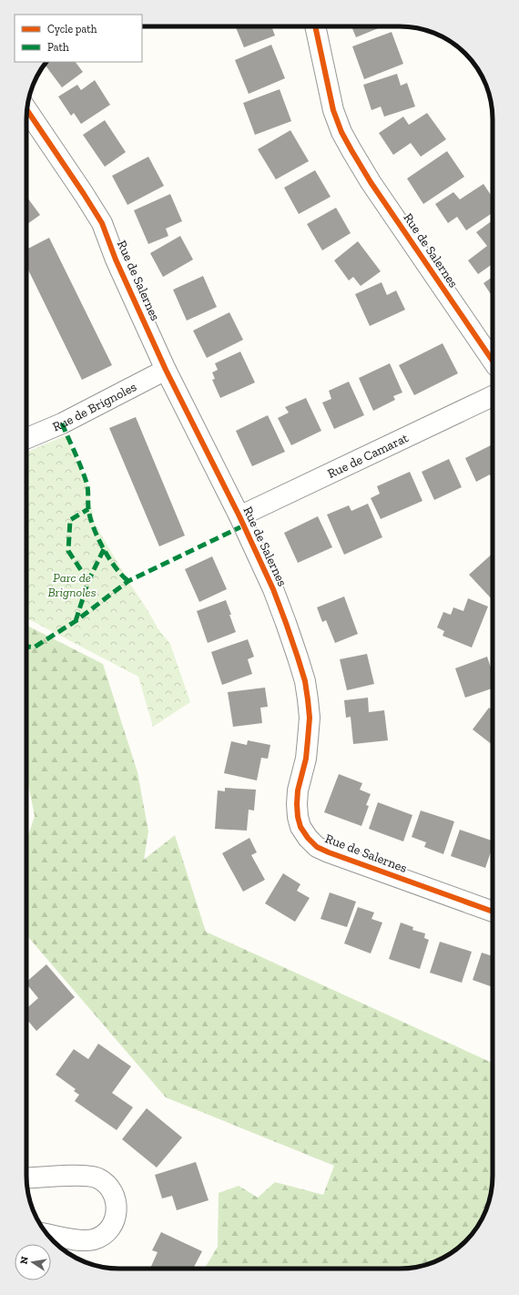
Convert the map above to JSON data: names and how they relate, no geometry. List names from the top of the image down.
{
  "streets": {
    "street": ["Rue de Salernes", "Rue de Brignoles", "Rue de Camarat"]
  },
  "crossings": [
    ["Rue de Salernes", "Rue de Brignoles"],
    ["Rue de Salernes", "Rue de Camarat"]
  ],
  "parks": ["Parc de Brignoles"],
  "legend": ["Cycle path", "Path"],
  "north": "left"
}
